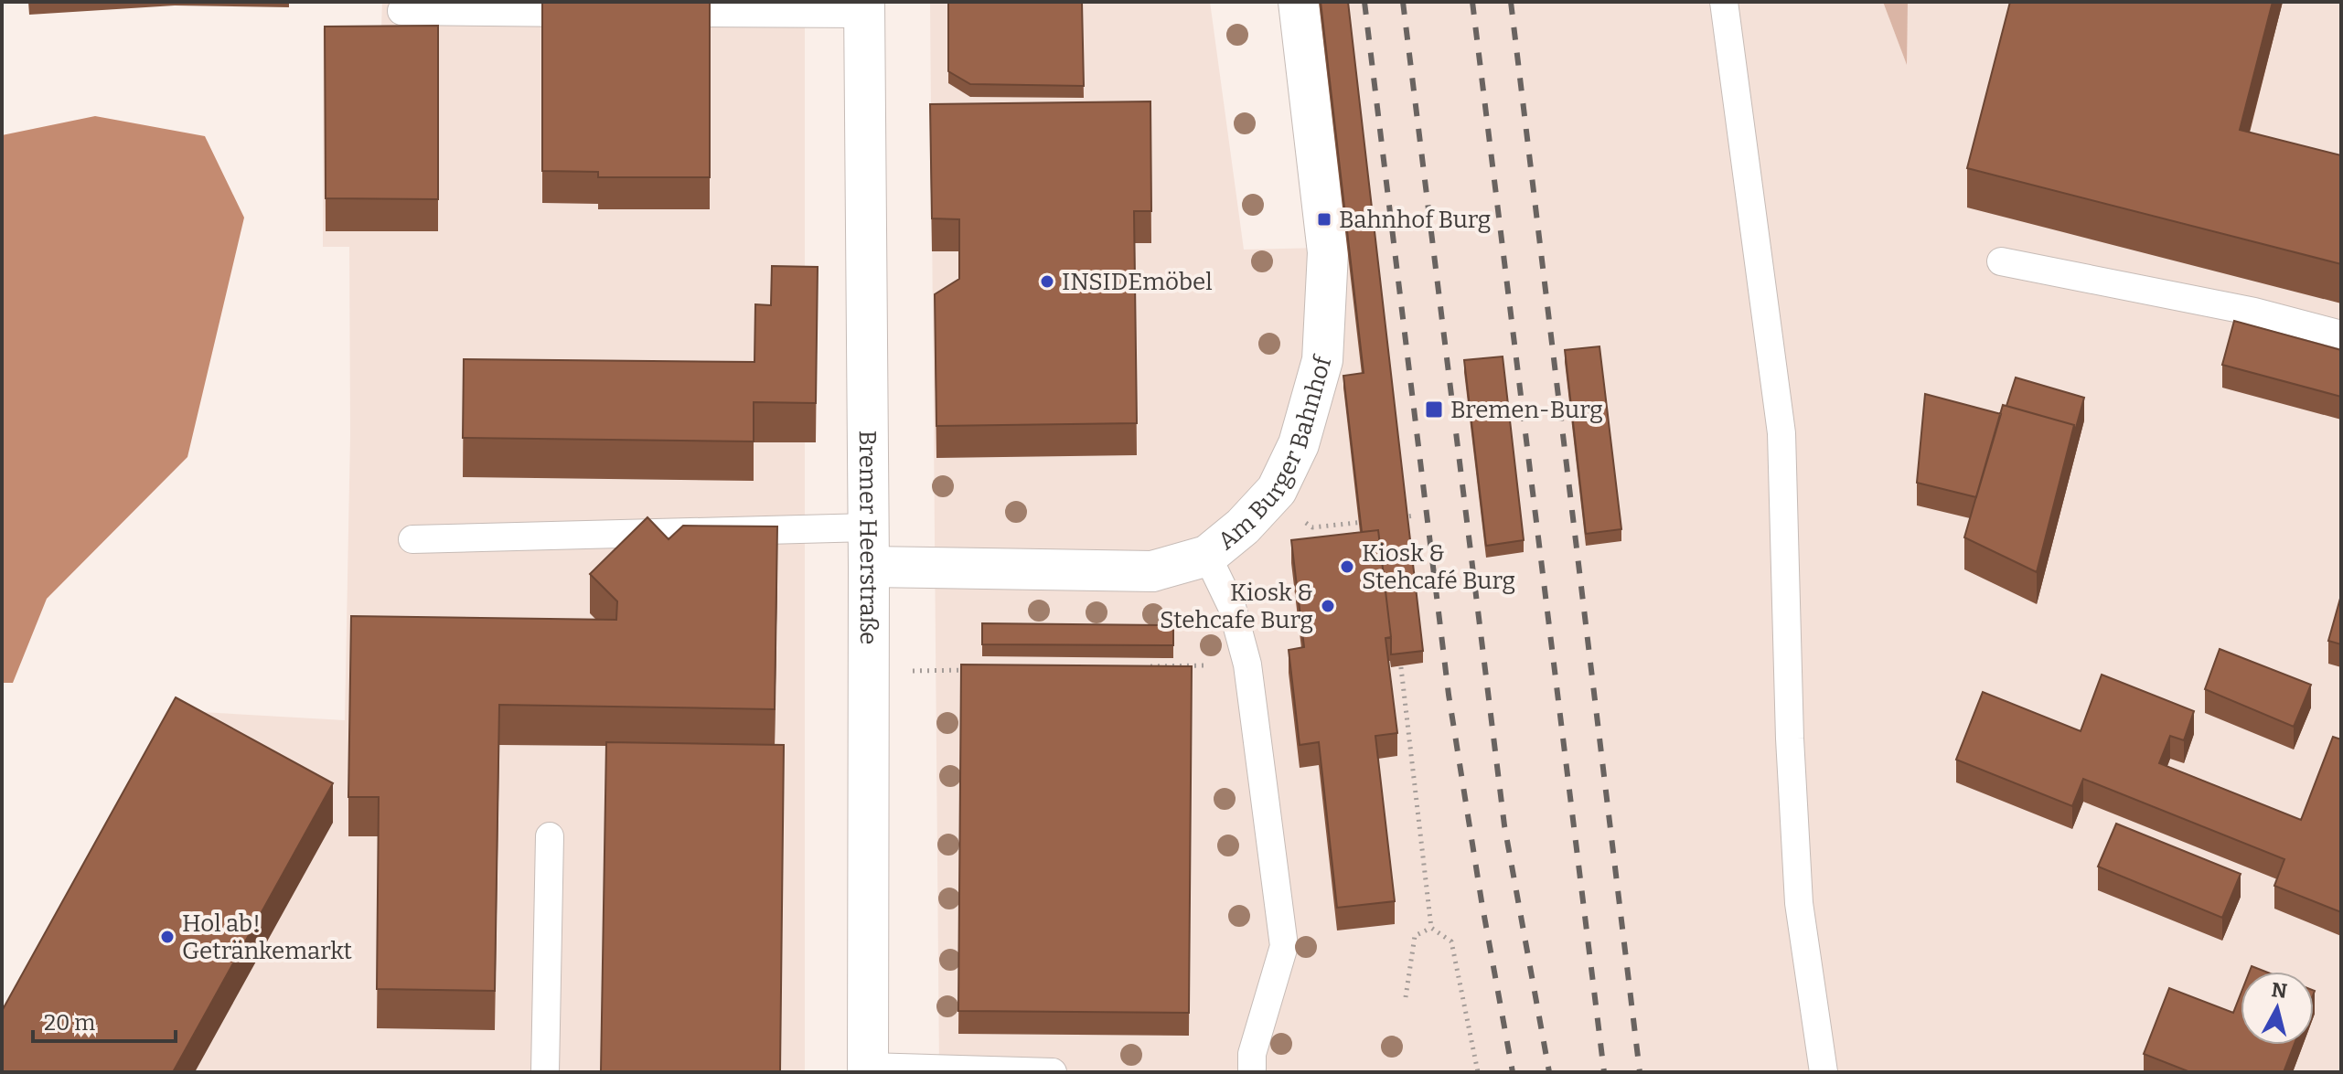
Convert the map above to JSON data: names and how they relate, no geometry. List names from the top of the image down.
{
  "streets": {
    "main road": ["Am Burger Bahnhof", "Bremer Heerstraße"]
  },
  "crossings": [
    ["Am Burger Bahnhof", "Bremer Heerstraße"]
  ],
  "places": {
    "transit": ["Bahnhof Burg", "Bremen-Burg"],
    "other": [
      "INSIDEmöbel",
      "Kiosk & Stehcafé Burg",
      "Kiosk & Stehcafe Burg",
      "Hol ab! Getränkemarkt"
    ]
  },
  "scale_bar": "20 m",
  "north": "top"
}
